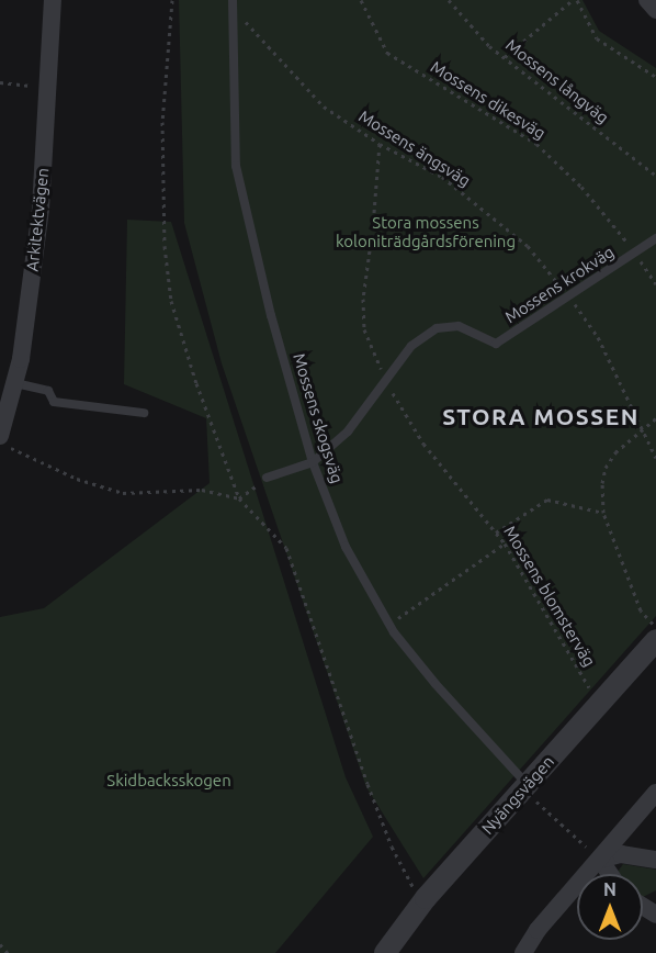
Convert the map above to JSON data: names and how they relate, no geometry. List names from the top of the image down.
{
  "streets": {
    "street": ["Arkitektvägen", "Nyängsvägen"],
    "lane": ["Mossens krokväg", "Mossens skogsväg"],
    "path": [
      "Mossens långväg",
      "Mossens dikesväg",
      "Mossens ängsväg",
      "Mossens blomsterväg"
    ]
  },
  "crossings": [
    ["Mossens dikesväg", "Mossens krokväg"],
    ["Mossens ängsväg", "Mossens krokväg"],
    ["Mossens ängsväg", "Mossens skogsväg"],
    ["Mossens ängsväg", "Mossens blomsterväg"],
    ["Mossens krokväg", "Mossens skogsväg"],
    ["Mossens krokväg", "Mossens blomsterväg"],
    ["Mossens skogsväg", "Nyängsvägen"],
    ["Mossens blomsterväg", "Nyängsvägen"]
  ],
  "districts": ["STORA MOSSEN"],
  "parks": ["Stora mossens koloniträdgårdsförening", "Skidbacksskogen"],
  "north": "top"
}
